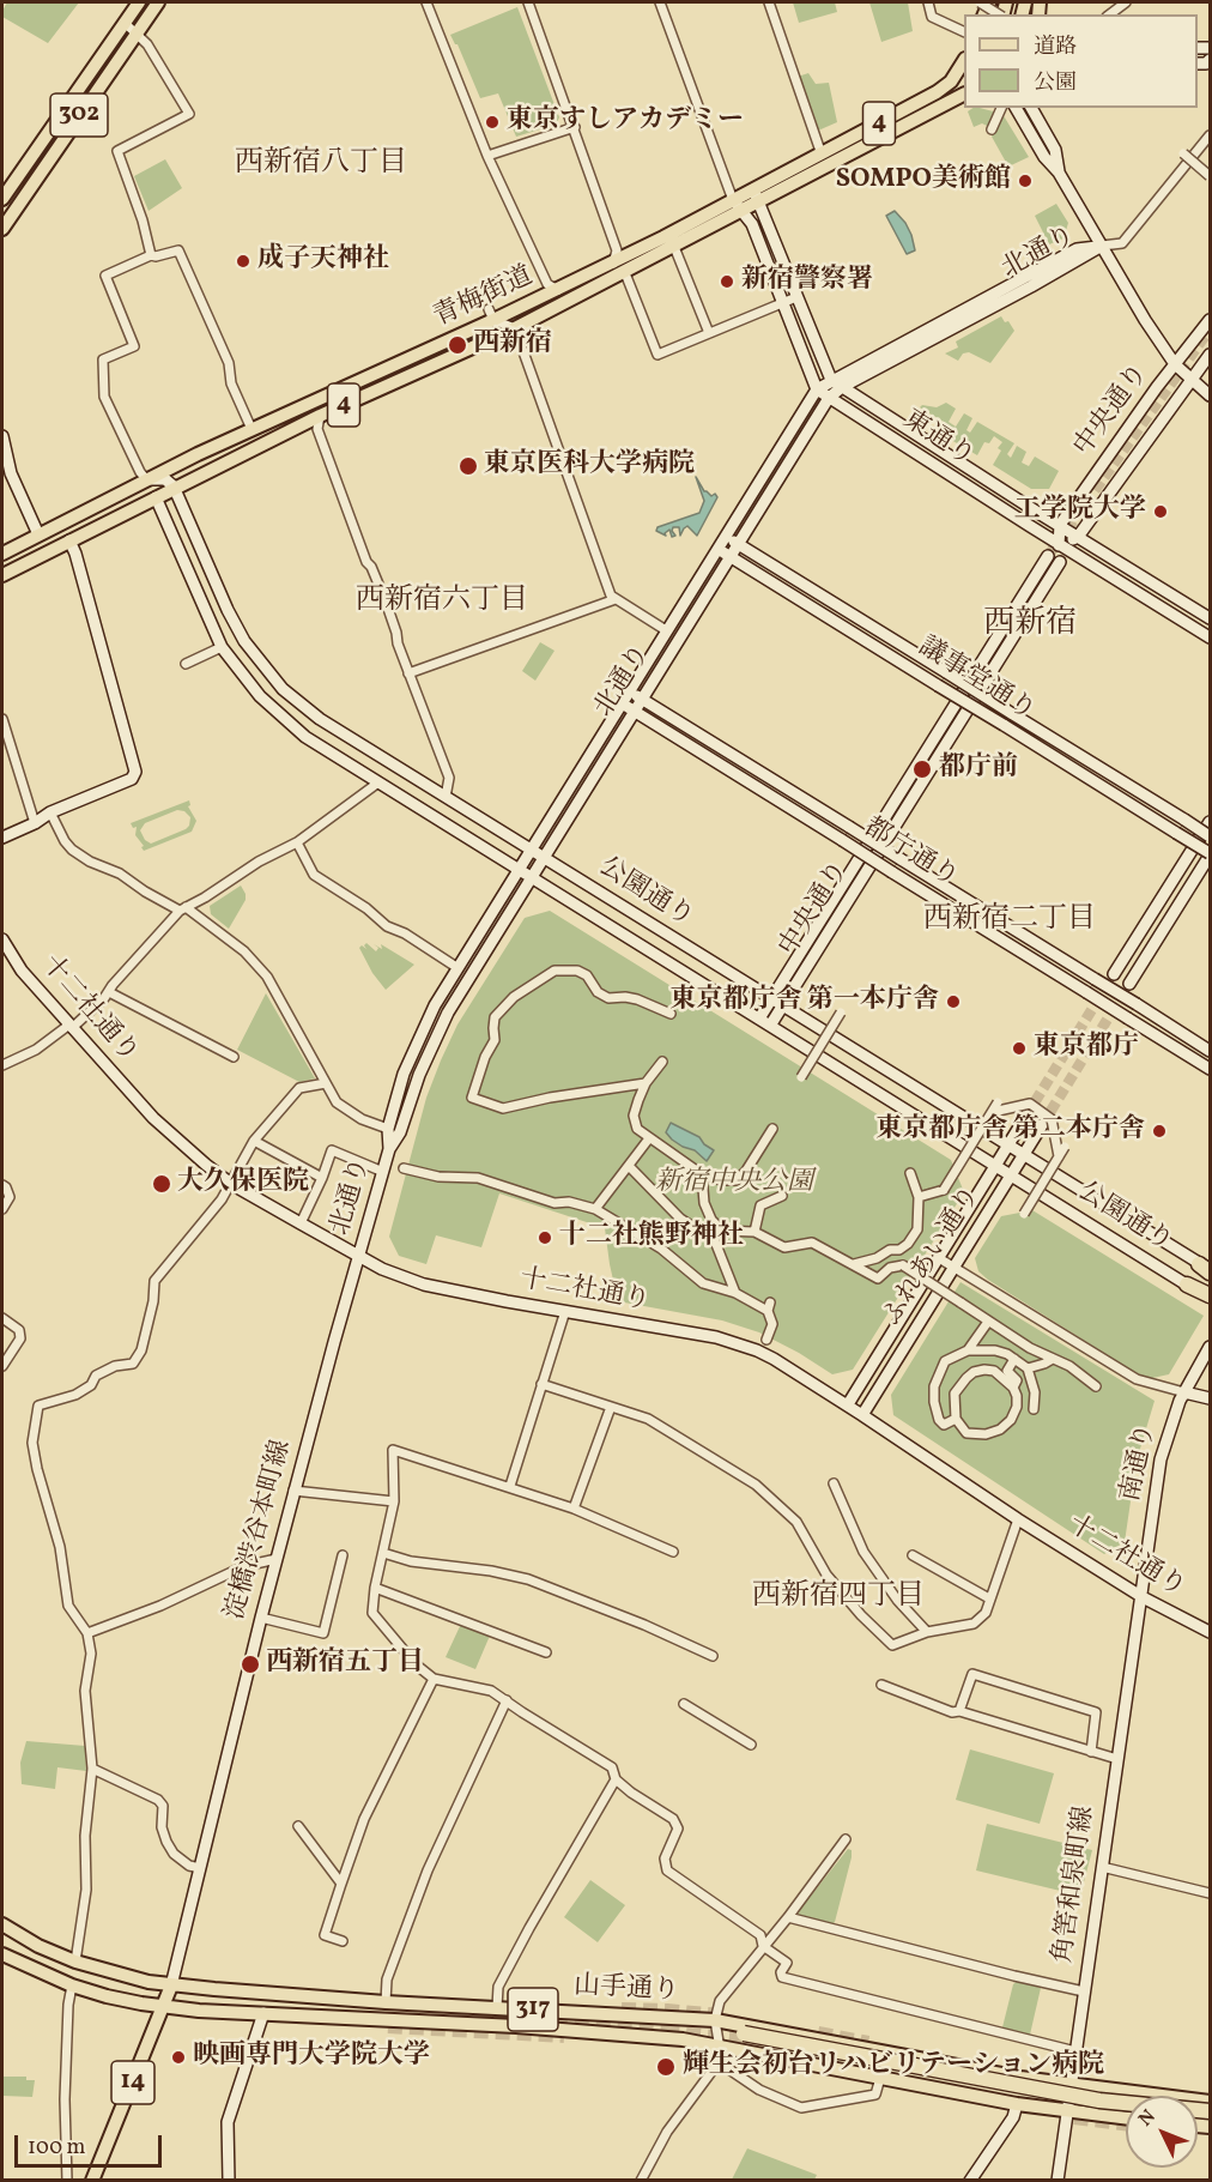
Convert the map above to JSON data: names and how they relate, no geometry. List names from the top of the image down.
{
  "streets": {
    "main road": [
      "302",
      "4",
      "北通り",
      "青梅街道",
      "中央通り",
      "東通り",
      "議事堂通り",
      "都庁通り",
      "公園通り",
      "十二社通り",
      "ふれあい通り",
      "南通り",
      "淀橋渋谷本町線",
      "角筈和泉町線",
      "山手通り",
      "317",
      "14"
    ]
  },
  "crossings": [
    ["北通り", "東通り"],
    ["北通り", "議事堂通り"],
    ["北通り", "都庁通り"],
    ["北通り", "公園通り"],
    ["北通り", "十二社通り"],
    ["北通り", "淀橋渋谷本町線"],
    ["青梅街道", "公園通り"],
    ["中央通り", "東通り"],
    ["中央通り", "公園通り"],
    ["公園通り", "ふれあい通り"],
    ["十二社通り", "ふれあい通り"],
    ["十二社通り", "南通り"],
    ["十二社通り", "淀橋渋谷本町線"],
    ["十二社通り", "角筈和泉町線"],
    ["南通り", "角筈和泉町線"],
    ["淀橋渋谷本町線", "山手通り"],
    ["淀橋渋谷本町線", "14"],
    ["角筈和泉町線", "山手通り"],
    ["山手通り", "14"]
  ],
  "districts": [
    "西新宿八丁目",
    "西新宿六丁目",
    "西新宿",
    "西新宿二丁目",
    "西新宿四丁目"
  ],
  "parks": ["新宿中央公園"],
  "places": [
    "東京すしアカデミー",
    "SOMPO美術館",
    "成子天神社",
    "新宿警察署",
    "西新宿",
    "東京医科大学病院",
    "工学院大学",
    "都庁前",
    "東京都庁舎 第一本庁舎",
    "東京都庁",
    "東京都庁舎 第二本庁舎",
    "大久保医院",
    "十二社熊野神社",
    "西新宿五丁目",
    "映画専門大学院大学",
    "輝生会初台リハビリテーション病院"
  ],
  "legend": ["道路", "公園"],
  "scale_bar": "100 m",
  "north": "top left"
}
